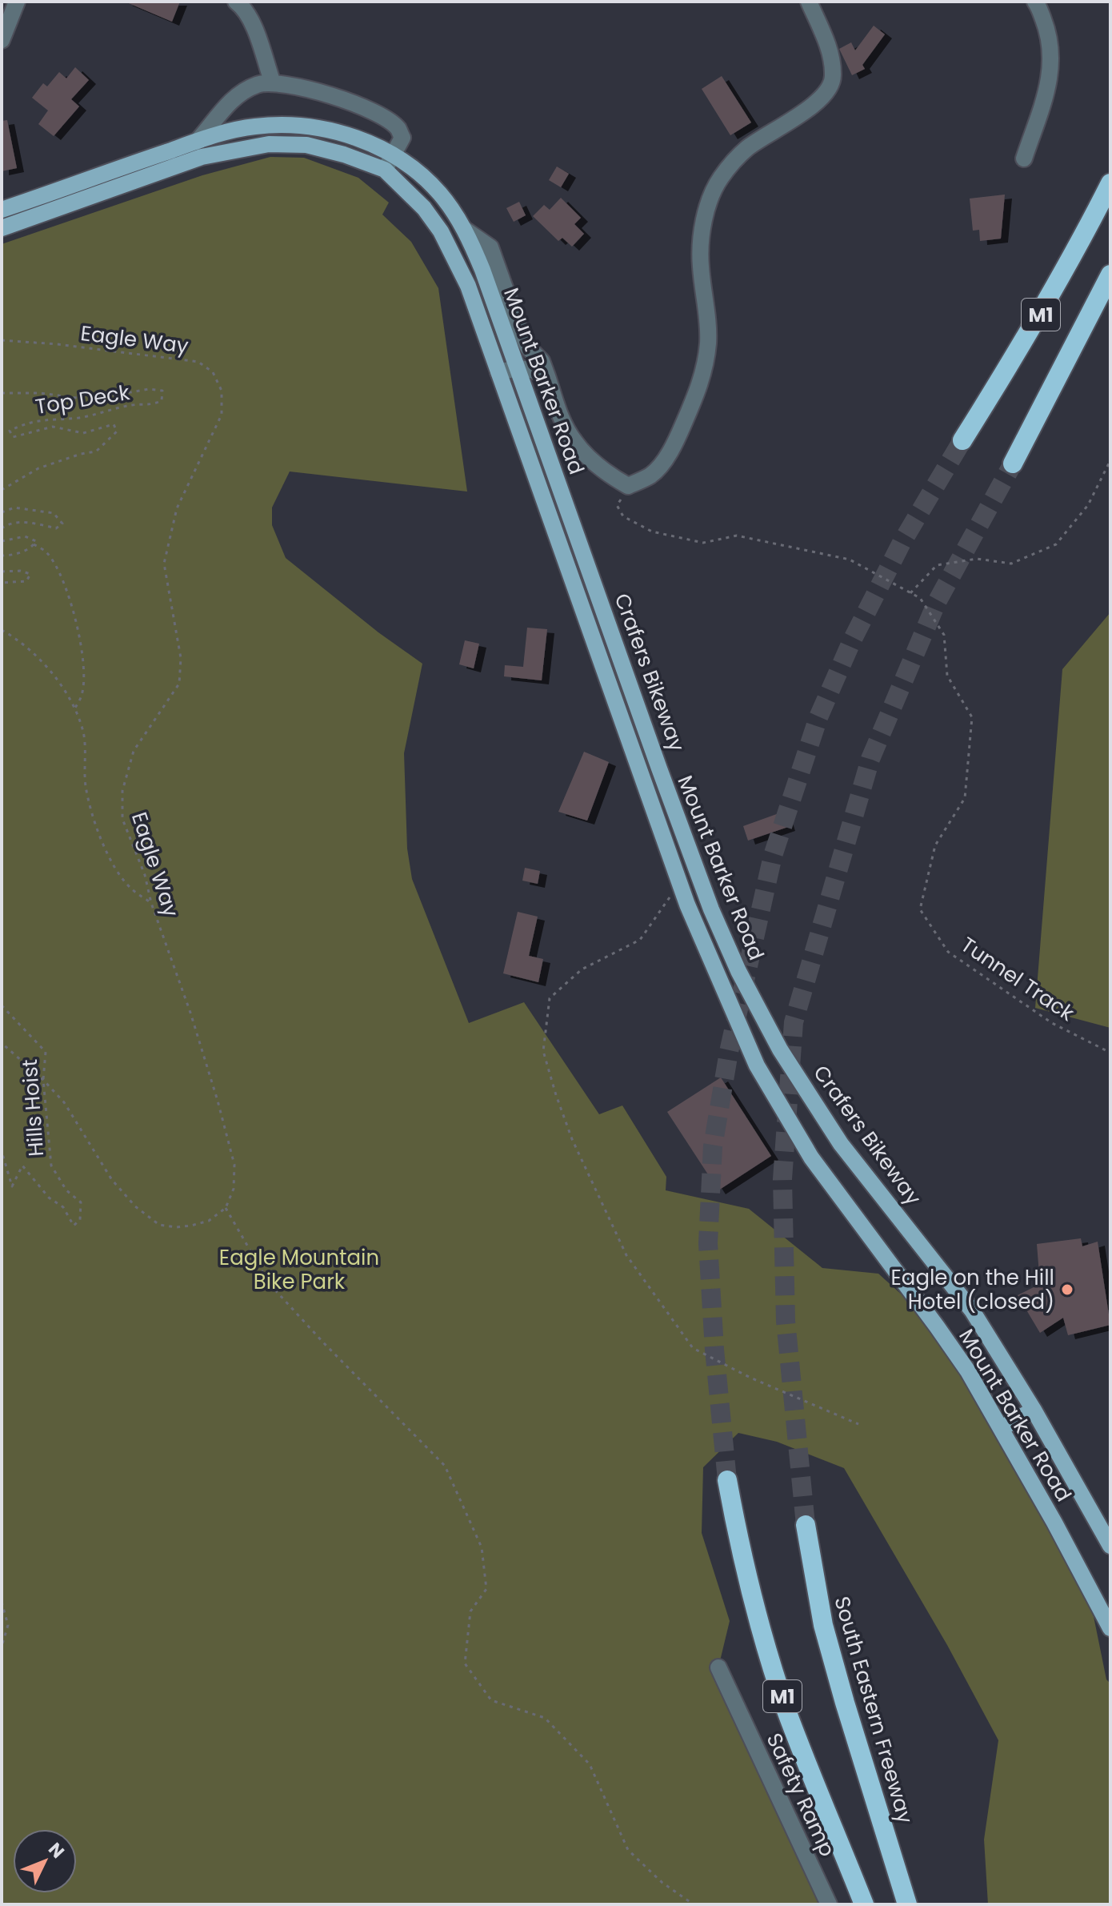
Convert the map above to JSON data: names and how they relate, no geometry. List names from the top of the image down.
{
  "streets": {
    "highway": ["M1", "South Eastern Freeway"],
    "main road": ["Mount Barker Road"],
    "street": ["Safety Ramp"],
    "path": [
      "Eagle Way",
      "Top Deck",
      "Tunnel Track",
      "Hills Hoist"
    ]
  },
  "parks": ["Eagle Mountain Bike Park"],
  "places": ["Eagle on the Hill Hotel (closed)"],
  "north": "top right"
}
